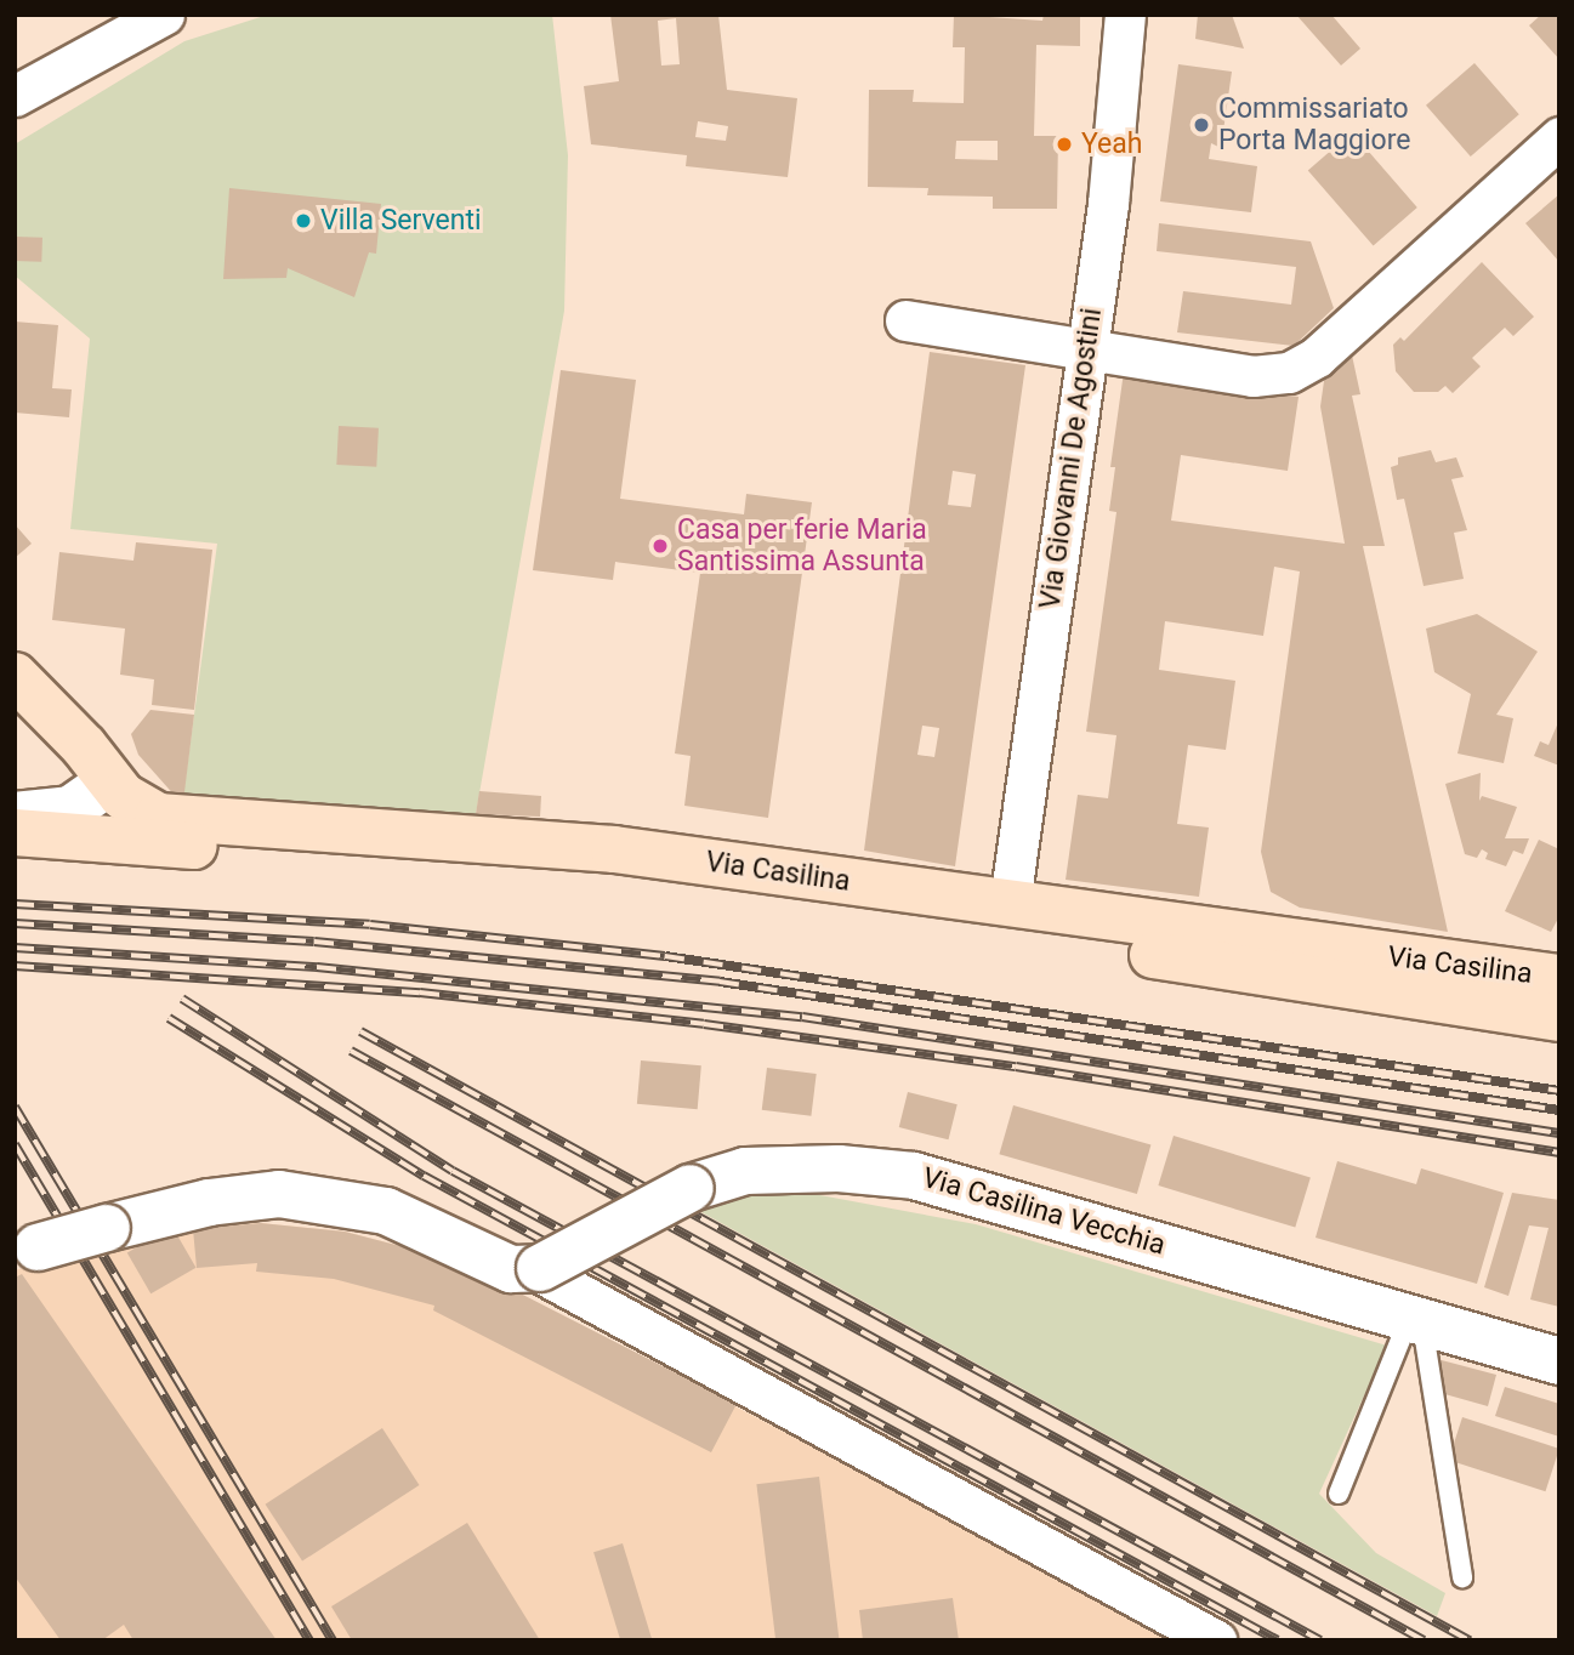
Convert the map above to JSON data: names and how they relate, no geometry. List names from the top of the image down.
{
  "streets": {
    "main road": ["Via Casilina"],
    "street": ["Via Giovanni De Agostini", "Via Casilina Vecchia"]
  },
  "crossings": [
    ["Via Giovanni De Agostini", "Via Casilina"]
  ],
  "places": [
    "Commissariato Porta Maggiore",
    "Yeah",
    "Villa Serventi",
    "Casa per ferie Maria Santissima Assunta"
  ]
}
